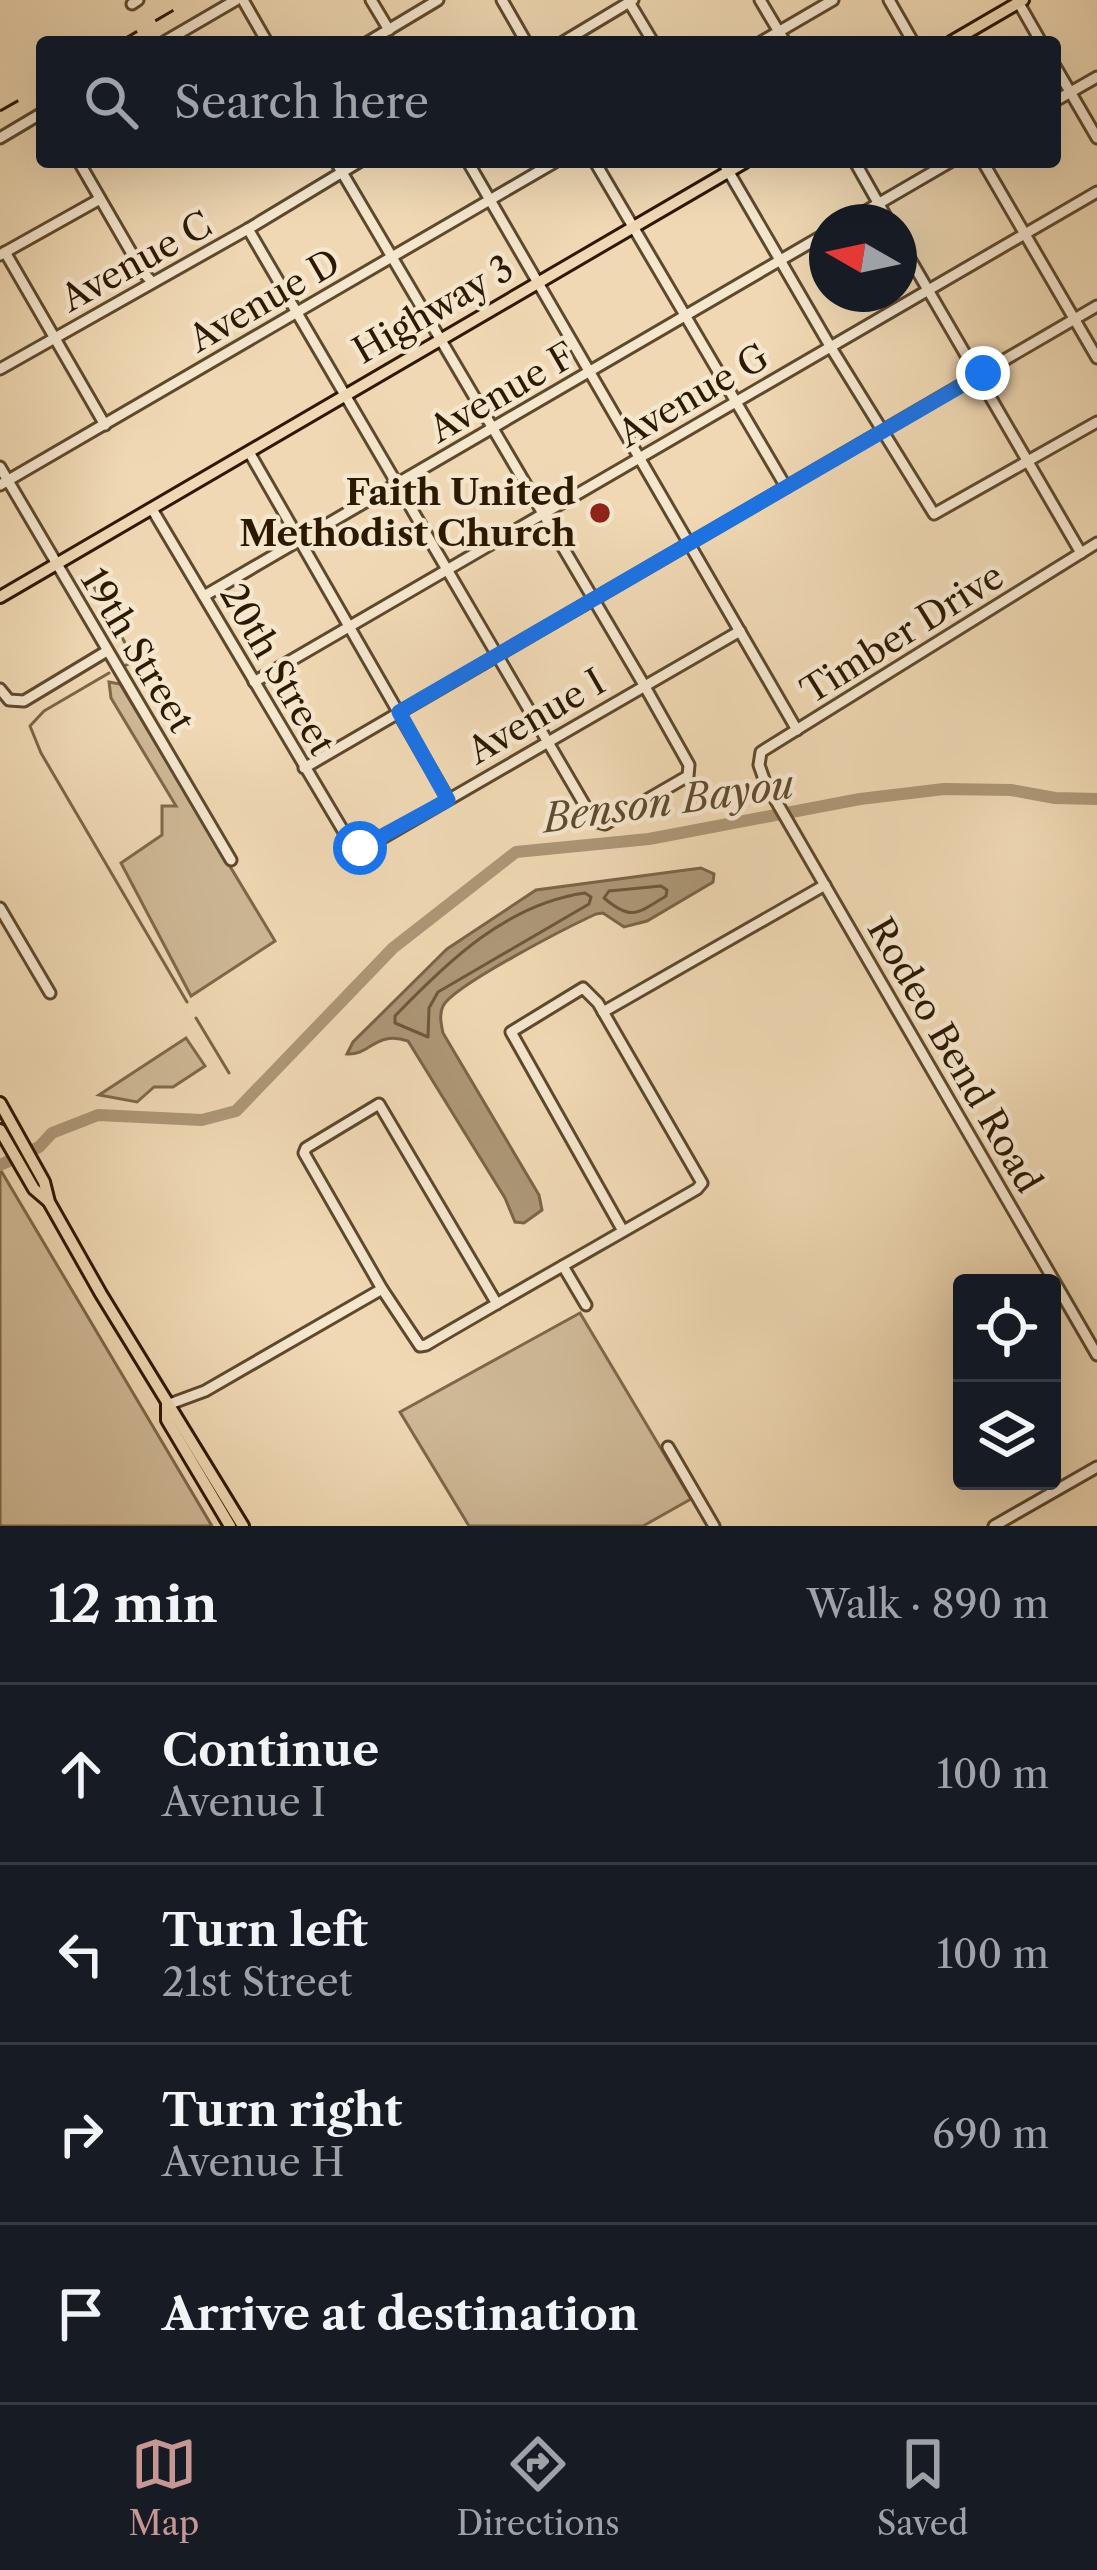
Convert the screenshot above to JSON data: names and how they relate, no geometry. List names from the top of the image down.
{
  "streets": {
    "main road": ["Highway 3"],
    "street": [
      "Avenue C",
      "Avenue D",
      "Avenue F",
      "Avenue G",
      "Timber Drive",
      "19th Street",
      "20th Street",
      "Avenue I",
      "Rodeo Bend Road"
    ]
  },
  "crossings": [
    ["Avenue D", "19th Street"],
    ["Highway 3", "19th Street"],
    ["Highway 3", "20th Street"],
    ["Avenue F", "20th Street"],
    ["Avenue G", "20th Street"],
    ["Timber Drive", "Rodeo Bend Road"],
    ["20th Street", "Avenue I"]
  ],
  "water": ["Benson Bayou"],
  "places": ["Faith United Methodist Church"],
  "north": "left",
  "page": {
    "search": "Search here",
    "heading": ["12 min", "Walk · 890 m"],
    "list": [
      ["Continue", "Avenue I", "100 m"],
      ["Turn left", "21st Street", "100 m"],
      ["Turn right", "Avenue H", "690 m"],
      "Arrive at destination"
    ],
    "nav": ["Map", "Directions", "Saved"]
  }
}
